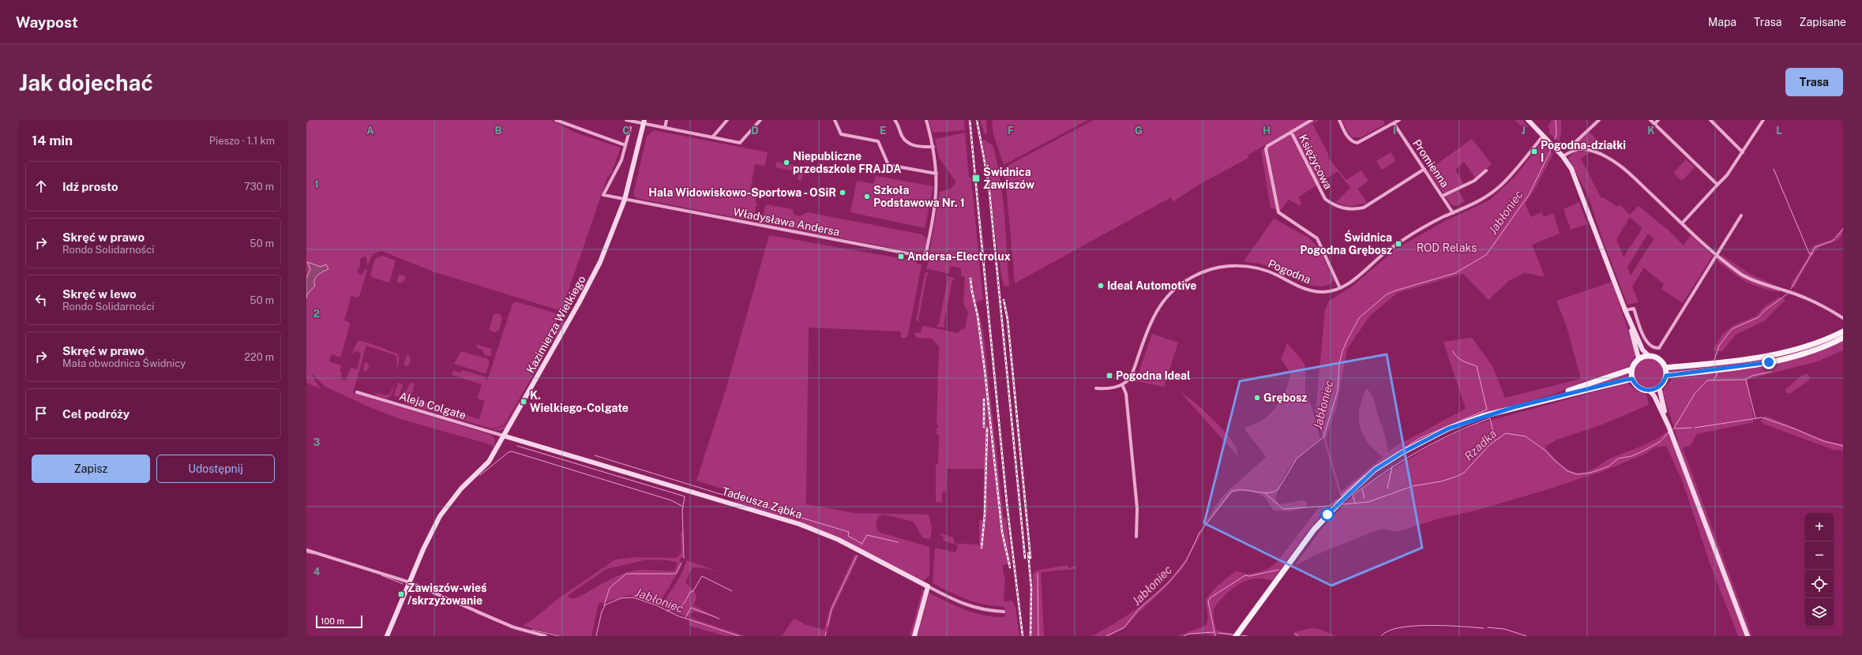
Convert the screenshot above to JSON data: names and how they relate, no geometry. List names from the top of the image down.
{
  "streets": {
    "street": [
      "Księżycowa",
      "Promienna",
      "Władysława Andersa",
      "Pogodna",
      "Kazimierza Wielkiego",
      "Aleja Colgate",
      "Tadeusza Ząbka"
    ]
  },
  "crossings": [
    ["Księżycowa", "Promienna"],
    ["Promienna", "Pogodna"],
    ["Władysława Andersa", "Kazimierza Wielkiego"],
    ["Kazimierza Wielkiego", "Aleja Colgate"],
    ["Kazimierza Wielkiego", "Tadeusza Ząbka"],
    ["Aleja Colgate", "Tadeusza Ząbka"]
  ],
  "water": ["Jabłoniec", "Rzadka"],
  "parks": ["ROD Relaks"],
  "places": {
    "transit": [
      "Pogodna-działki I",
      "Świdnica Zawiszów",
      "Świdnica Pogodna Grębosz",
      "Andersa-Electrolux",
      "Pogodna Ideal",
      "K. Wielkiego-Colgate",
      "Zawiszów-wieś /skrzyżowanie"
    ],
    "other": [
      "Niepubliczne przedszkole FRAJDA",
      "Hala Widowiskowo-Sportowa - OSiR",
      "Szkoła Podstawowa Nr. 1",
      "Ideal Automotive",
      "Grębosz"
    ]
  },
  "scale_bar": "100 m",
  "page": {
    "header": "Waypost",
    "nav": ["Mapa", "Trasa", "Zapisane"],
    "buttons": [
      "Trasa",
      ["Zapisz", "Udostępnij"]
    ],
    "title": "Jak dojechać",
    "heading": ["14 min", "Pieszo · 1.1 km"],
    "list": [
      ["Idź prosto", "730 m"],
      ["Skręć w prawo", "Rondo Solidarności", "50 m"],
      ["Skręć w lewo", "Rondo Solidarności", "50 m"],
      ["Skręć w prawo", "Mała obwodnica Świdnicy", "220 m"],
      "Cel podróży"
    ],
    "map_buttons": ["+", "−"],
    "scale": "100 m"
  },
  "grid": {
    "columns": [
      "A",
      "B",
      "C",
      "D",
      "E",
      "F",
      "G",
      "H",
      "I",
      "J",
      "K",
      "L"
    ],
    "rows": [
      "1",
      "2",
      "3",
      "4"
    ]
  }
}
